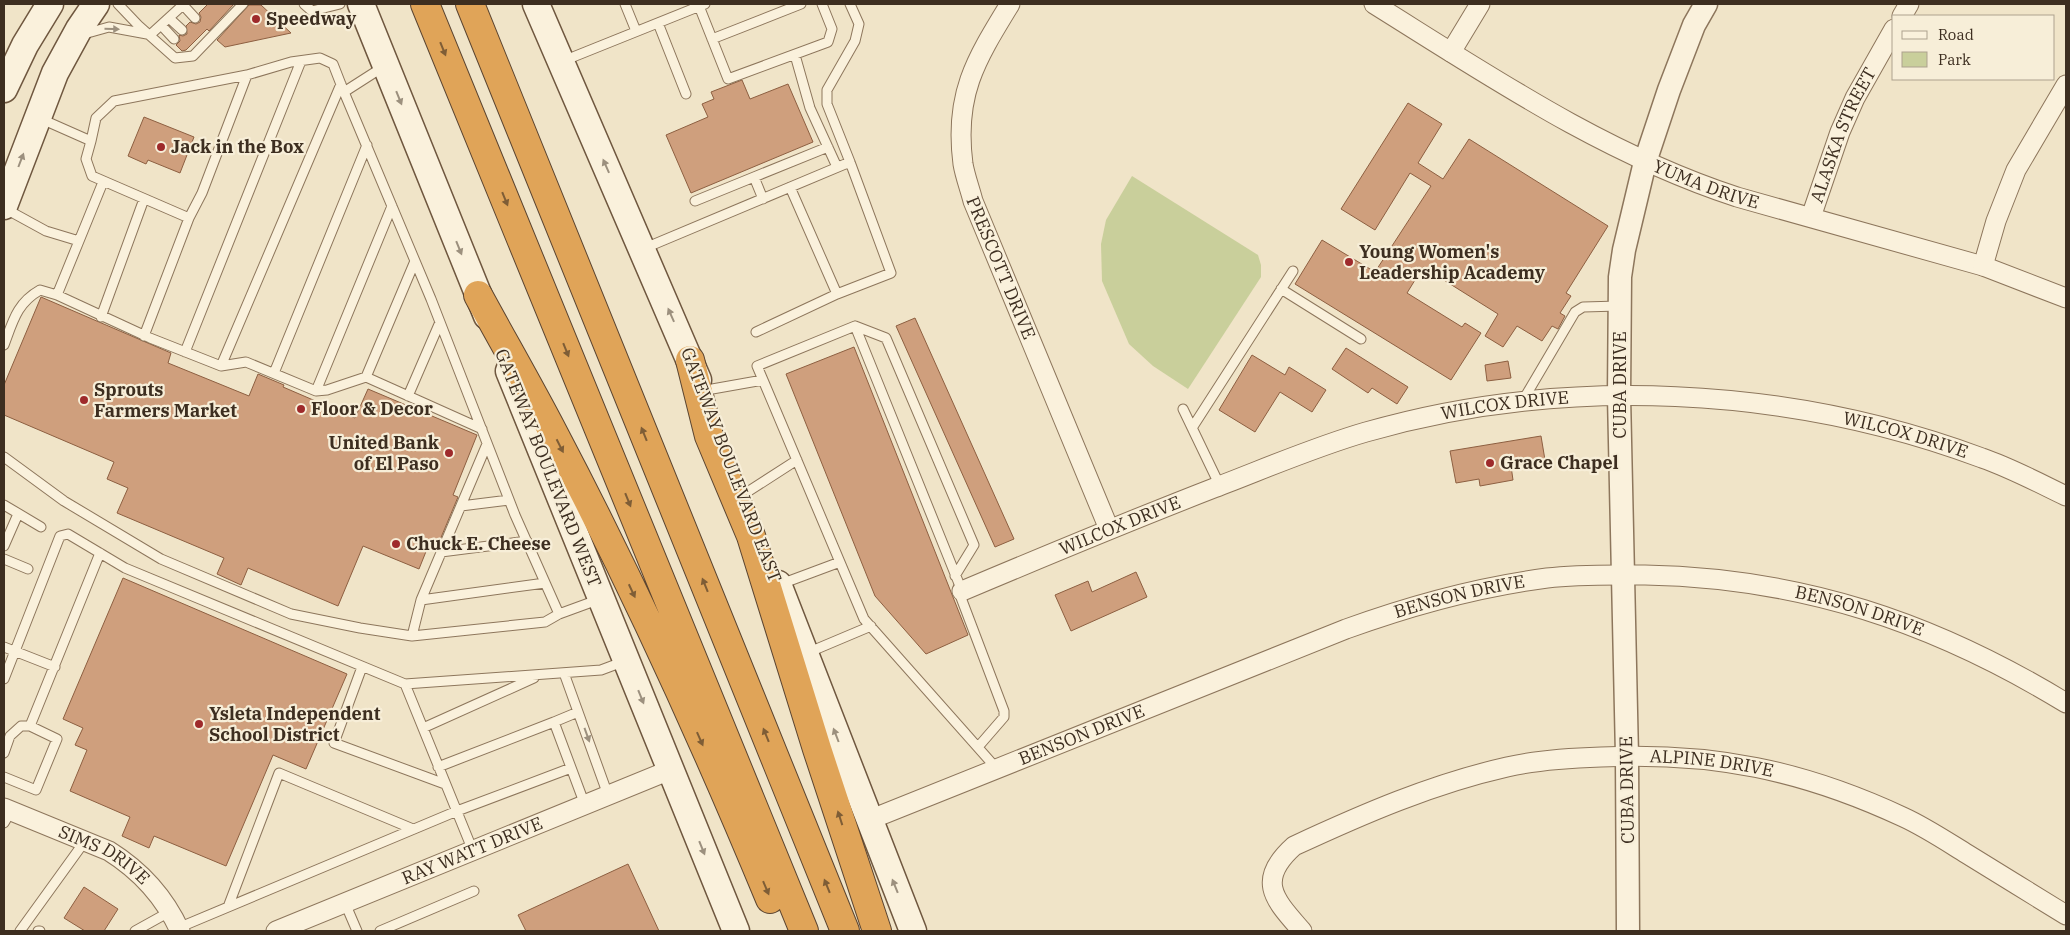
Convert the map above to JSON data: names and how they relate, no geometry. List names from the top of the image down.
{
  "streets": {
    "main road": ["GATEWAY BOULEVARD EAST", "GATEWAY BOULEVARD WEST"],
    "street": [
      "ALASKA STREET",
      "YUMA DRIVE",
      "PRESCOTT DRIVE",
      "CUBA DRIVE",
      "WILCOX DRIVE",
      "BENSON DRIVE",
      "ALPINE DRIVE",
      "RAY WATT DRIVE",
      "SIMS DRIVE"
    ]
  },
  "crossings": [
    ["ALASKA STREET", "YUMA DRIVE"],
    ["YUMA DRIVE", "CUBA DRIVE"],
    ["PRESCOTT DRIVE", "WILCOX DRIVE"],
    ["CUBA DRIVE", "WILCOX DRIVE"],
    ["CUBA DRIVE", "BENSON DRIVE"],
    ["CUBA DRIVE", "ALPINE DRIVE"],
    ["GATEWAY BOULEVARD EAST", "BENSON DRIVE"],
    ["GATEWAY BOULEVARD WEST", "RAY WATT DRIVE"]
  ],
  "one_way": ["GATEWAY BOULEVARD EAST", "GATEWAY BOULEVARD WEST"],
  "places": [
    "Speedway",
    "Jack in the Box",
    "Young Women's Leadership Academy",
    "Sprouts Farmers Market",
    "Floor & Decor",
    "United Bank of El Paso",
    "Grace Chapel",
    "Chuck E. Cheese",
    "Ysleta Independent School District"
  ],
  "legend": ["Road", "Park"]
}
